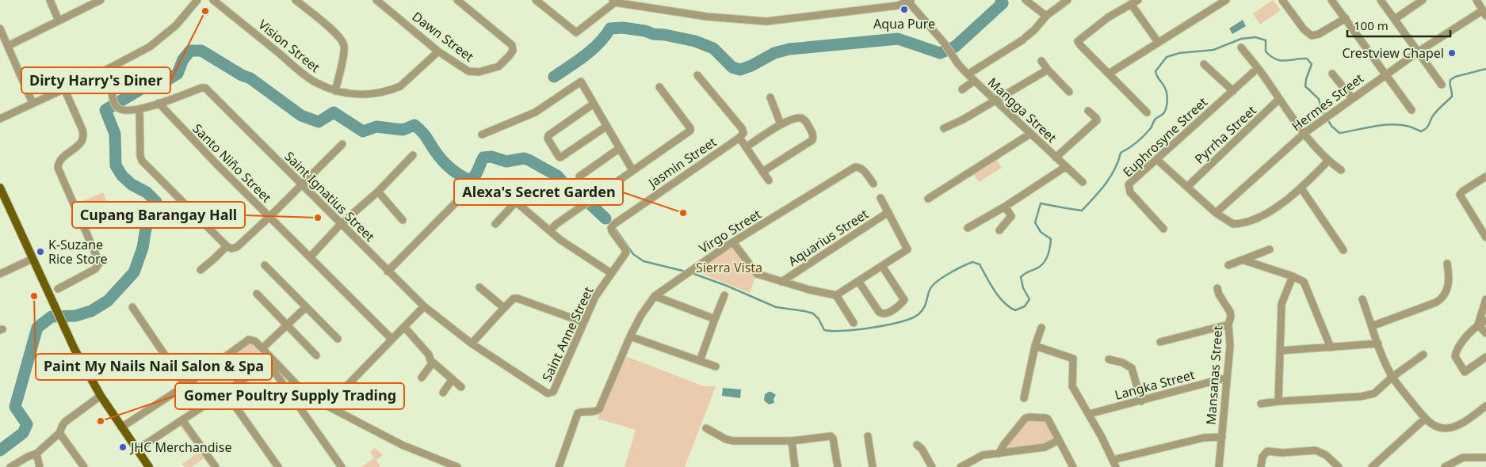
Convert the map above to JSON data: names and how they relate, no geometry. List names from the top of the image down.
{
  "streets": {
    "street": [
      "Dawn Street",
      "Vision Street",
      "Hermes Street",
      "Mangga Street",
      "Pyrrha Street",
      "Euphrosyne Street",
      "Jasmin Street",
      "Santo Niño Street",
      "Saint Ignatius Street",
      "Virgo Street",
      "Aquarius Street",
      "Saint Anne Street",
      "Mansanas Street",
      "Langka Street"
    ]
  },
  "crossings": [
    ["Dawn Street", "Vision Street"],
    ["Jasmin Street", "Saint Anne Street"],
    ["Santo Niño Street", "Saint Ignatius Street"],
    ["Saint Ignatius Street", "Saint Anne Street"],
    ["Mansanas Street", "Langka Street"]
  ],
  "parks": ["Sierra Vista"],
  "places": [
    "Aqua Pure",
    "Dirty Harry's Diner",
    "Crestview Chapel",
    "Alexa's Secret Garden",
    "Cupang Barangay Hall",
    "K-Suzane Rice Store",
    "Paint My Nails Nail Salon & Spa",
    "Gomer Poultry Supply Trading",
    "JHC Merchandise"
  ],
  "scale_bar": "100 m"
}
